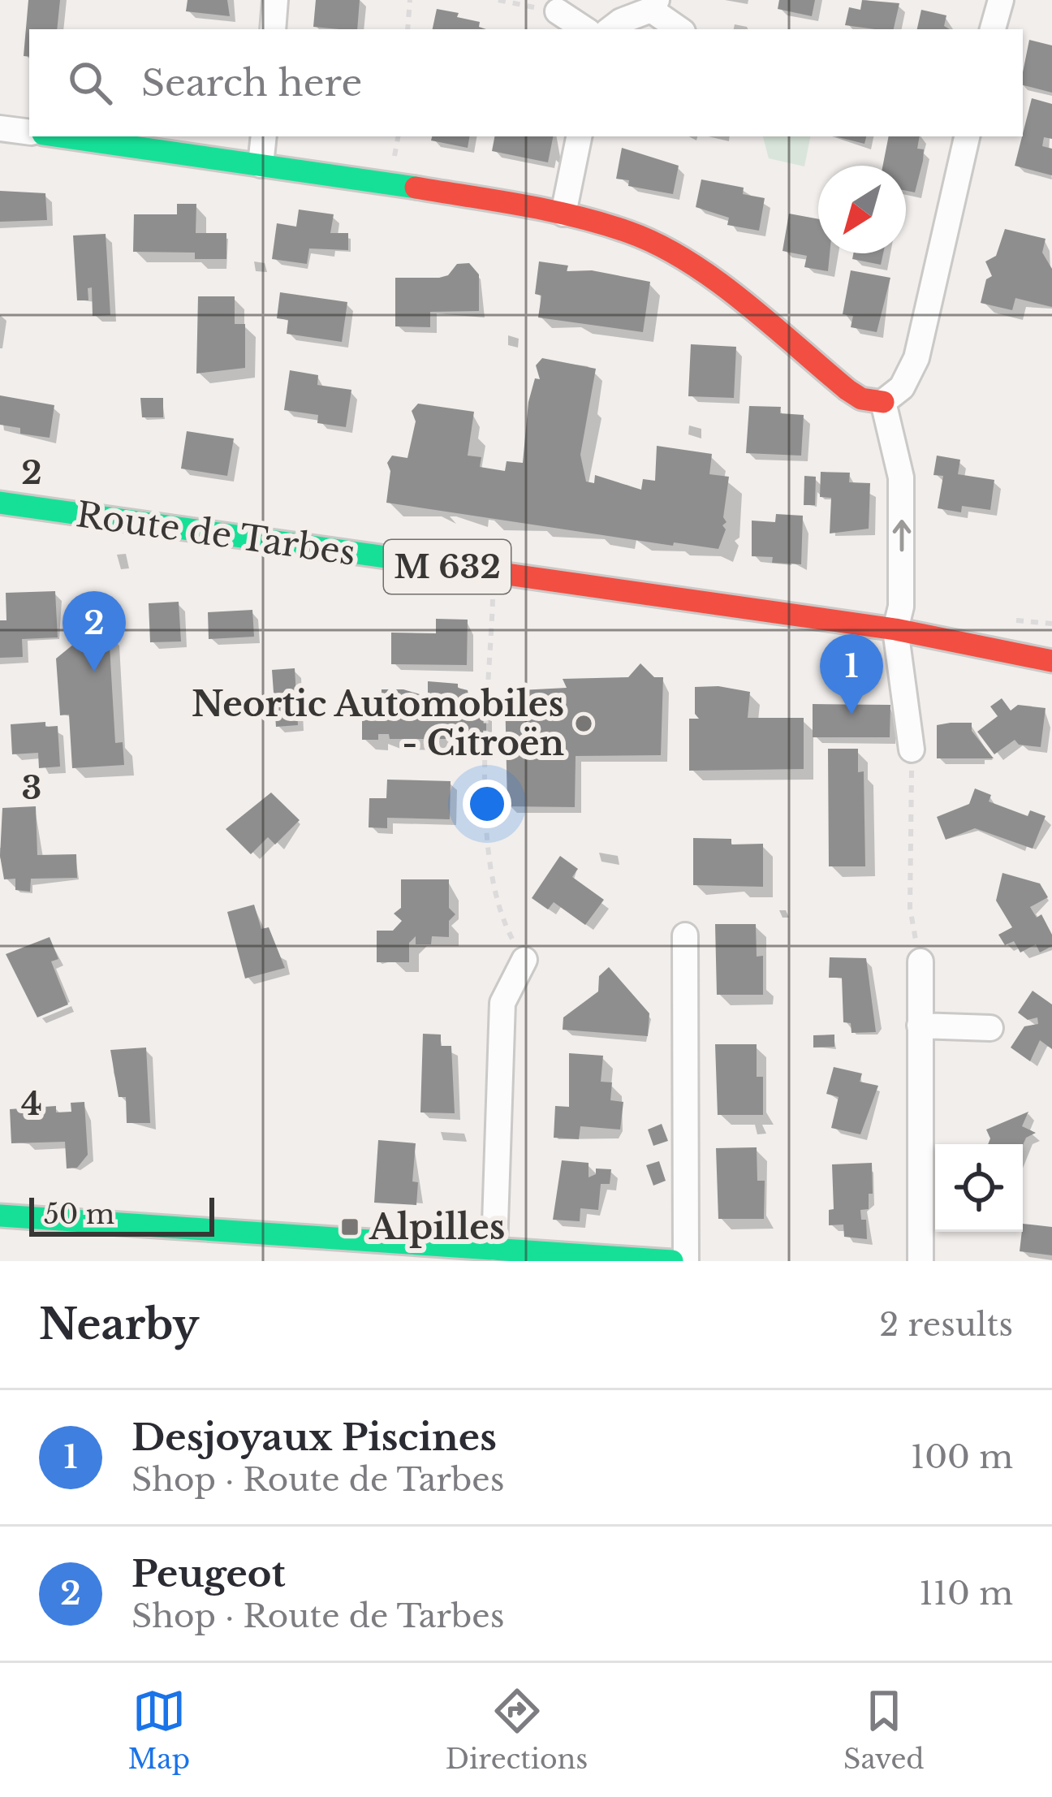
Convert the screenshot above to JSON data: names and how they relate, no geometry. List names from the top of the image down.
{
  "streets": {
    "street": ["Route de Tarbes", "M 632"]
  },
  "places": {
    "other": ["Neortic Automobiles - Citroën"],
    "transit": ["Alpilles"]
  },
  "scale_bar": "50 m",
  "north": "bottom left",
  "page": {
    "search": "Search here",
    "pins": ["2", "1"],
    "scale": "50 m",
    "heading": ["Nearby", "2 results"],
    "list": [
      {
        "mark": "1",
        "name": "Desjoyaux Piscines",
        "note": "Shop · Route de Tarbes",
        "value": "100 m"
      },
      {
        "mark": "2",
        "name": "Peugeot",
        "note": "Shop · Route de Tarbes",
        "value": "110 m"
      }
    ],
    "nav": ["Map", "Directions", "Saved"]
  },
  "grid": {
    "rows": ["2", "3", "4"]
  }
}
